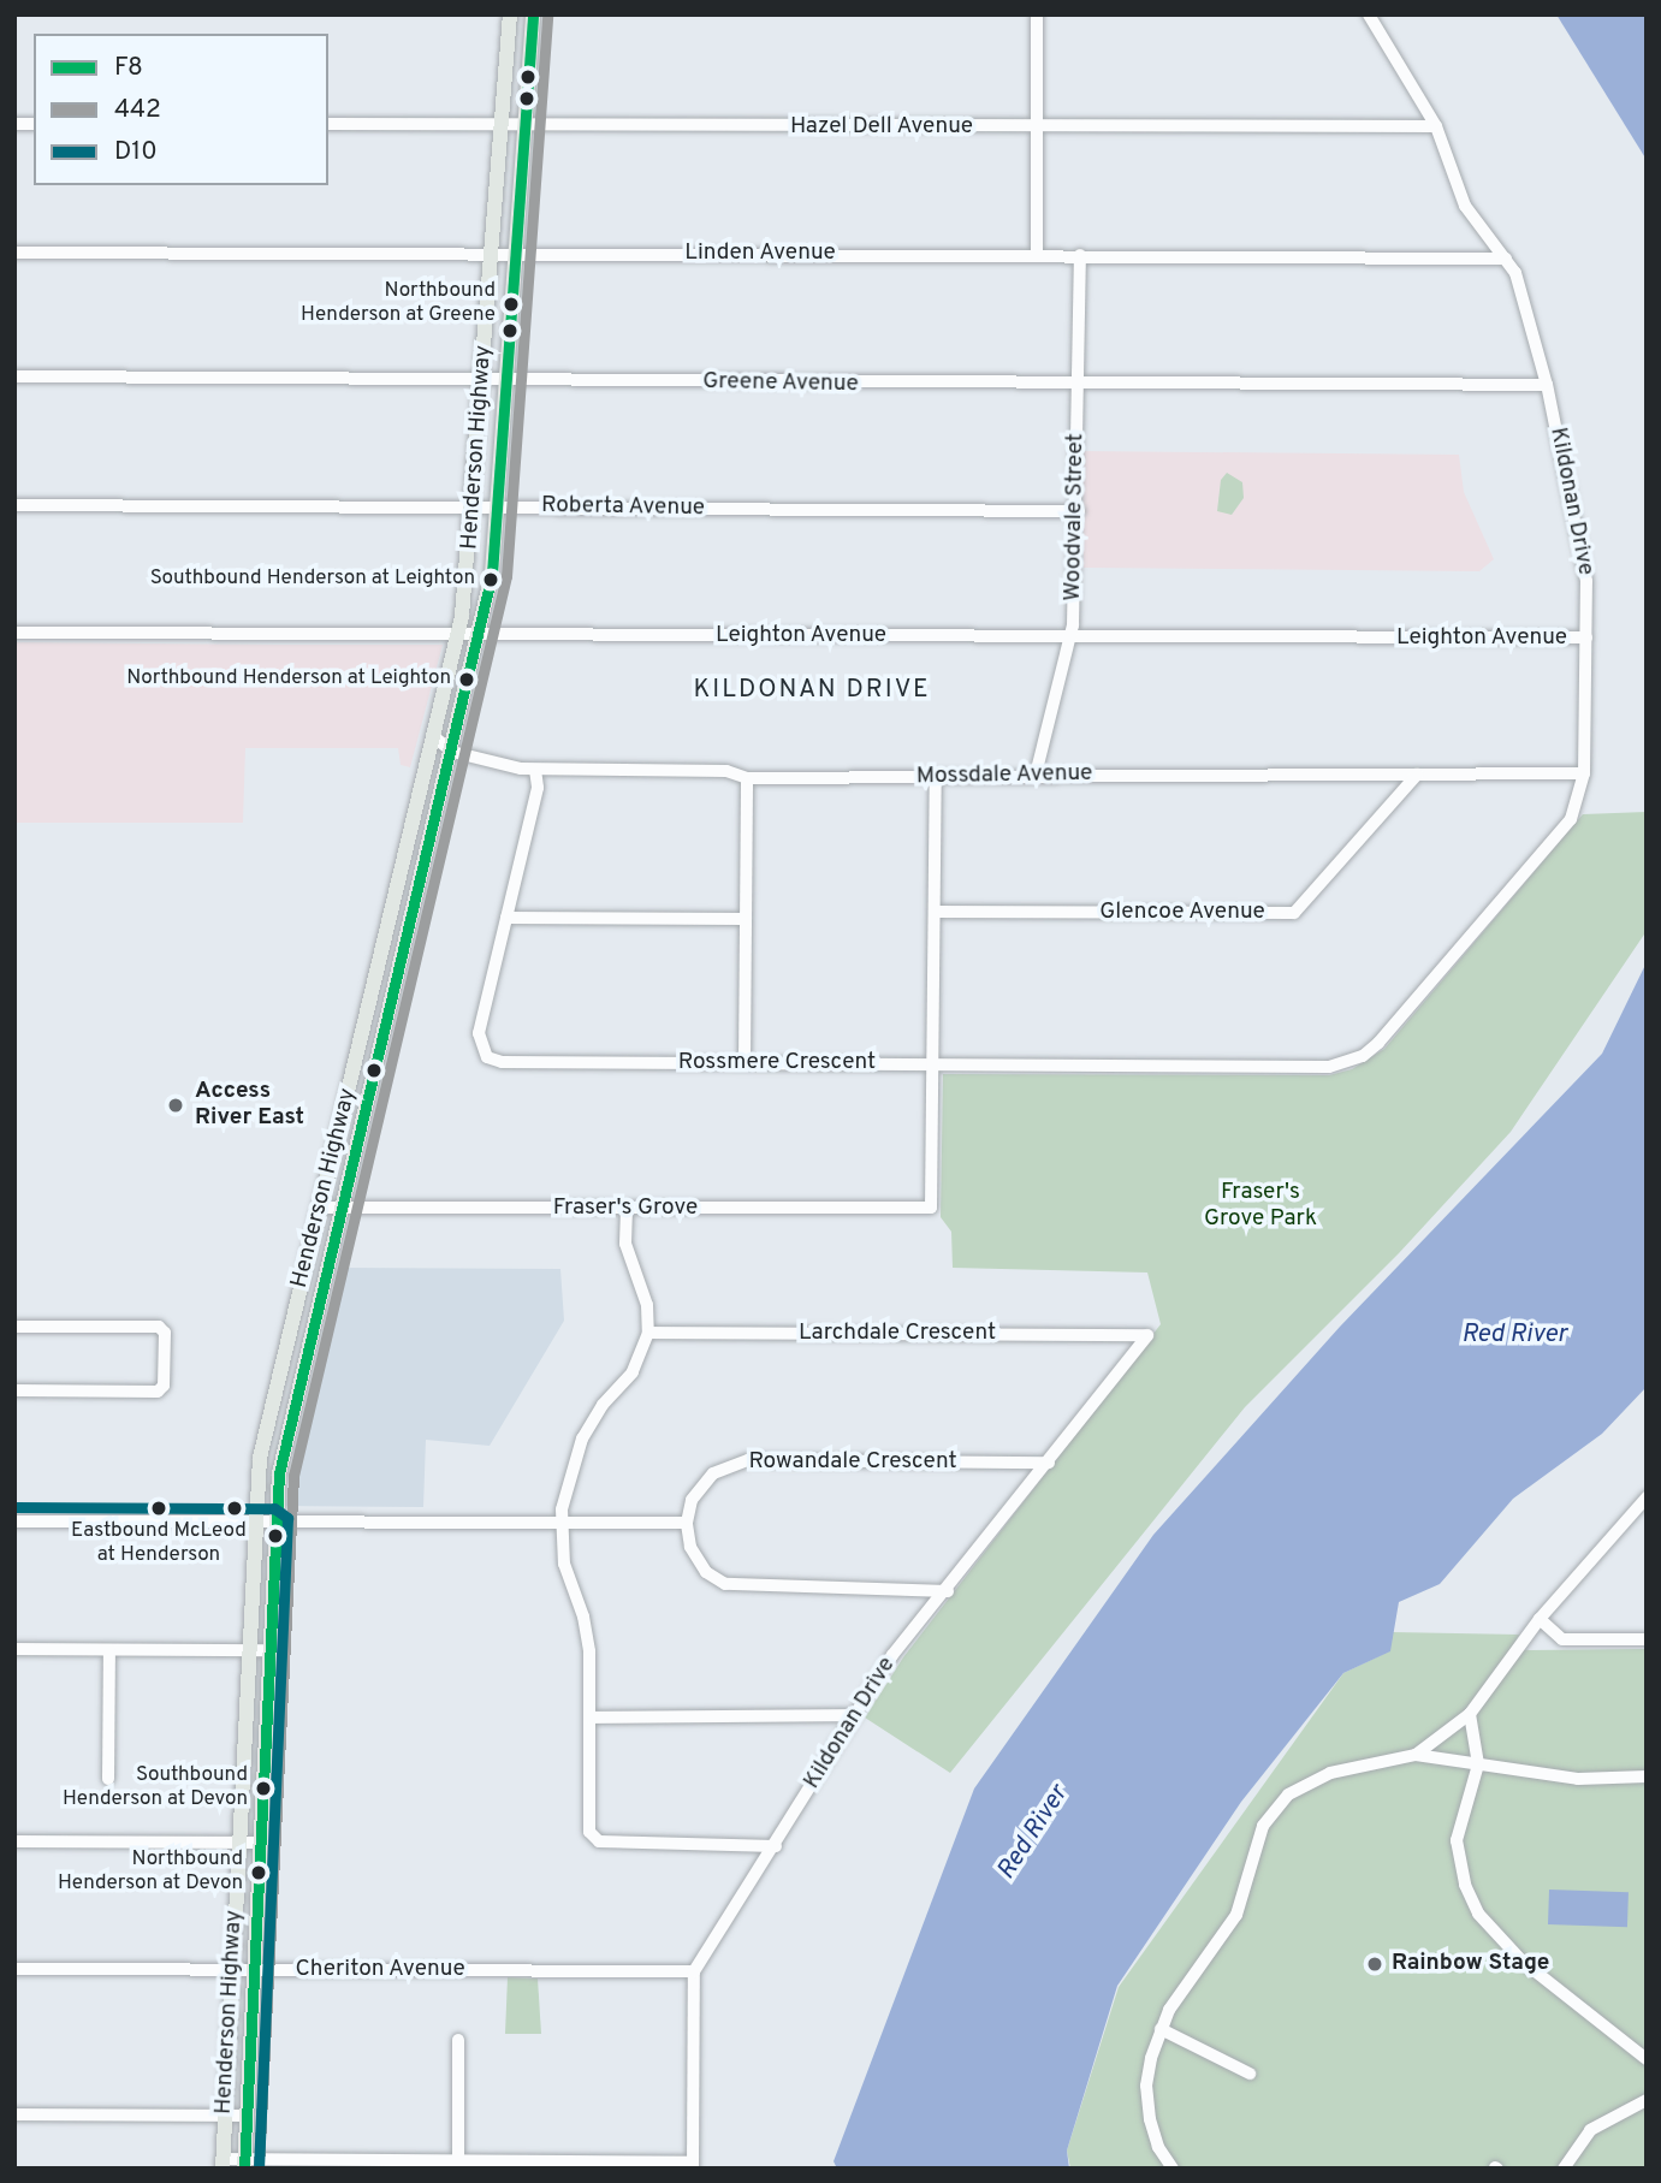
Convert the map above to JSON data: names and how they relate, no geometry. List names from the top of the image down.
{
  "streets": {
    "main road": ["Henderson Highway"],
    "street": [
      "Hazel Dell Avenue",
      "Linden Avenue",
      "Greene Avenue",
      "Kildonan Drive",
      "Roberta Avenue",
      "Woodvale Street",
      "Leighton Avenue",
      "Mossdale Avenue",
      "Glencoe Avenue",
      "Rossmere Crescent",
      "Fraser's Grove",
      "Larchdale Crescent",
      "Rowandale Crescent",
      "Cheriton Avenue"
    ]
  },
  "crossings": [
    ["Hazel Dell Avenue", "Henderson Highway"],
    ["Hazel Dell Avenue", "Kildonan Drive"],
    ["Linden Avenue", "Henderson Highway"],
    ["Linden Avenue", "Kildonan Drive"],
    ["Linden Avenue", "Woodvale Street"],
    ["Greene Avenue", "Henderson Highway"],
    ["Greene Avenue", "Kildonan Drive"],
    ["Greene Avenue", "Woodvale Street"],
    ["Henderson Highway", "Roberta Avenue"],
    ["Henderson Highway", "Leighton Avenue"],
    ["Henderson Highway", "Mossdale Avenue"],
    ["Henderson Highway", "Fraser's Grove"],
    ["Henderson Highway", "Cheriton Avenue"],
    ["Kildonan Drive", "Leighton Avenue"],
    ["Kildonan Drive", "Mossdale Avenue"],
    ["Kildonan Drive", "Rossmere Crescent"],
    ["Kildonan Drive", "Larchdale Crescent"],
    ["Kildonan Drive", "Rowandale Crescent"],
    ["Kildonan Drive", "Cheriton Avenue"],
    ["Roberta Avenue", "Woodvale Street"],
    ["Woodvale Street", "Leighton Avenue"],
    ["Woodvale Street", "Mossdale Avenue"],
    ["Mossdale Avenue", "Glencoe Avenue"],
    ["Mossdale Avenue", "Rossmere Crescent"],
    ["Rossmere Crescent", "Fraser's Grove"]
  ],
  "districts": ["KILDONAN DRIVE"],
  "water": ["Red River"],
  "parks": ["Fraser's Grove Park"],
  "places": [
    "Northbound Henderson at Greene",
    "Southbound Henderson at Leighton",
    "Northbound Henderson at Leighton",
    "Access River East",
    "Eastbound McLeod at Henderson",
    "Southbound Henderson at Devon",
    "Northbound Henderson at Devon",
    "Rainbow Stage"
  ],
  "lines": ["transit line F8", "transit line 442", "transit line D10"],
  "legend": ["F8", "442", "D10"]
}
